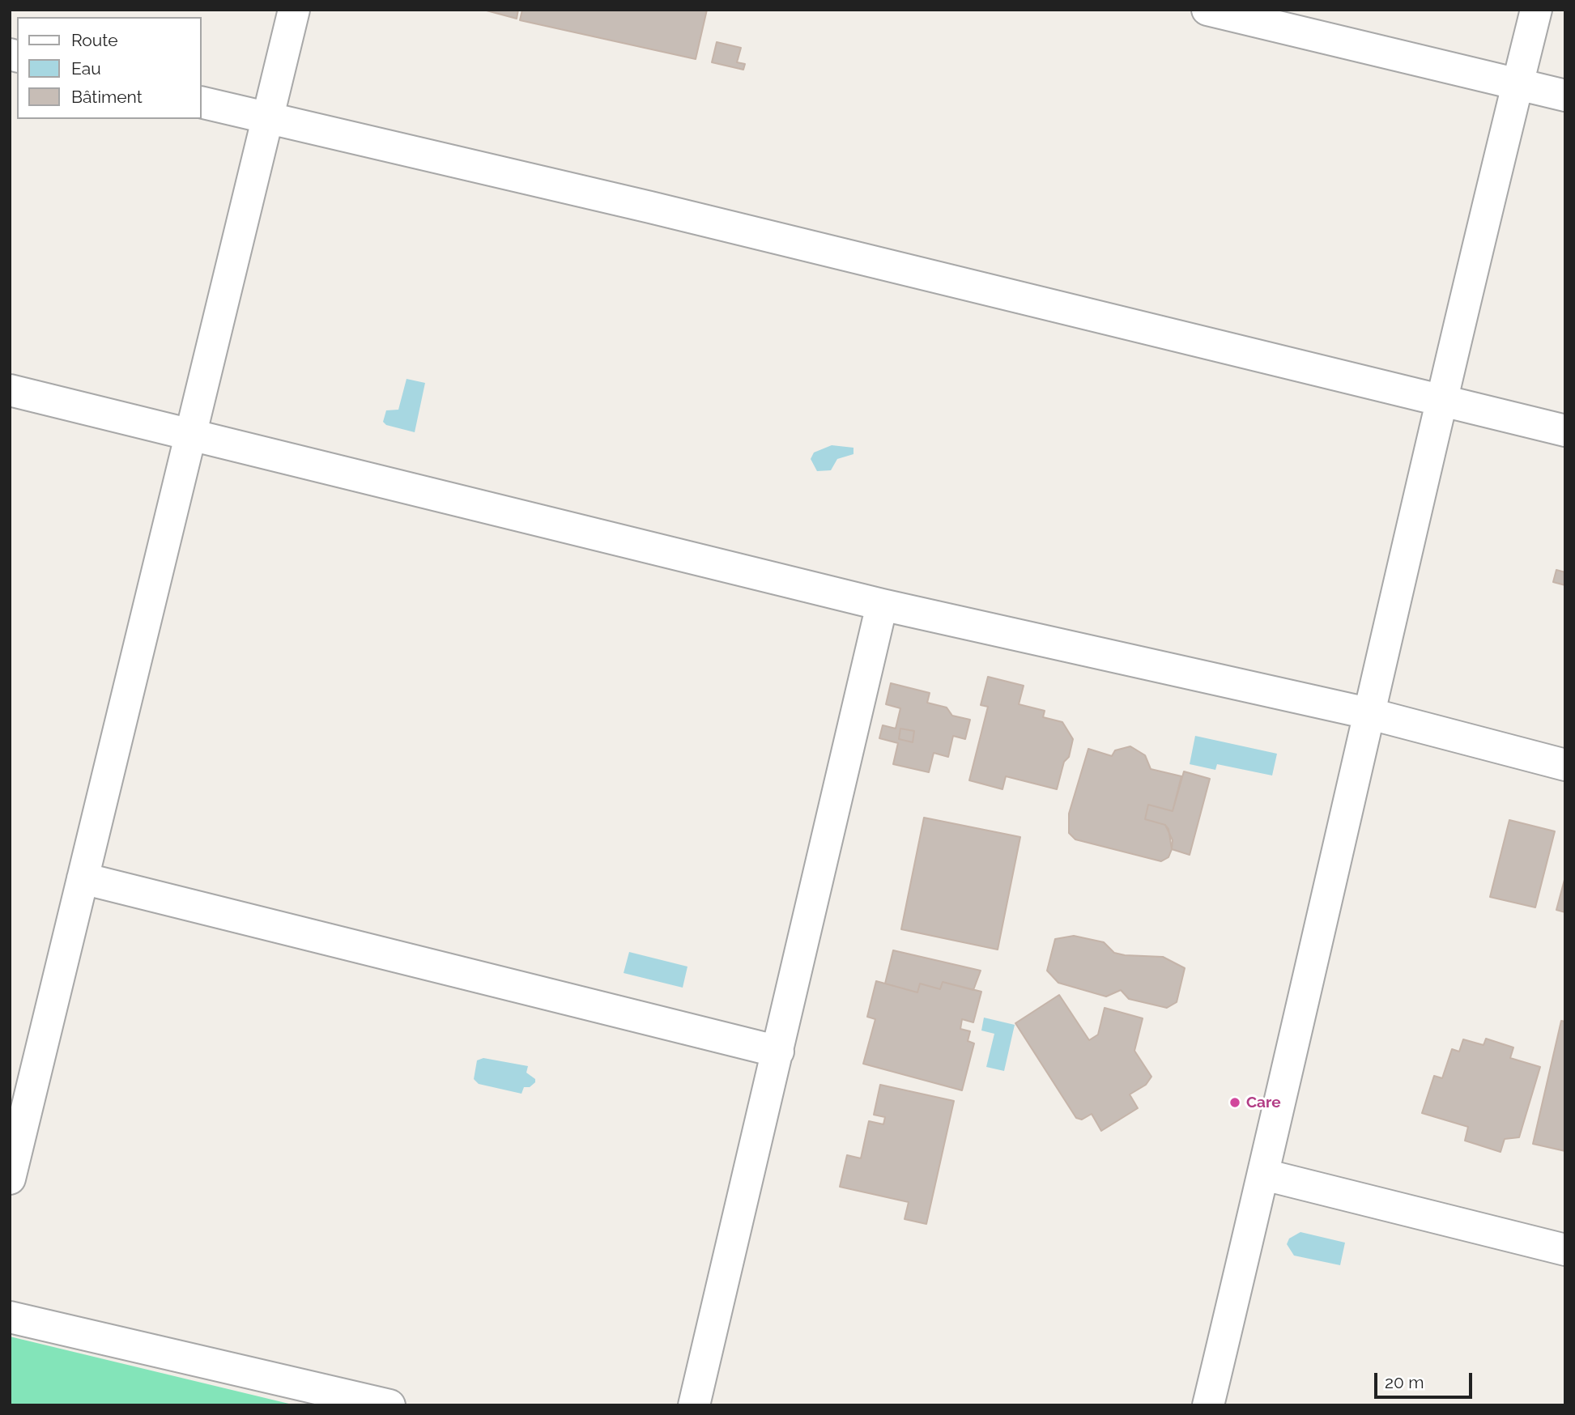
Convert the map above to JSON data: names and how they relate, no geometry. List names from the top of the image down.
{
  "places": ["Care"],
  "legend": ["Route", "Eau", "Bâtiment"],
  "scale_bar": "20 m"
}
